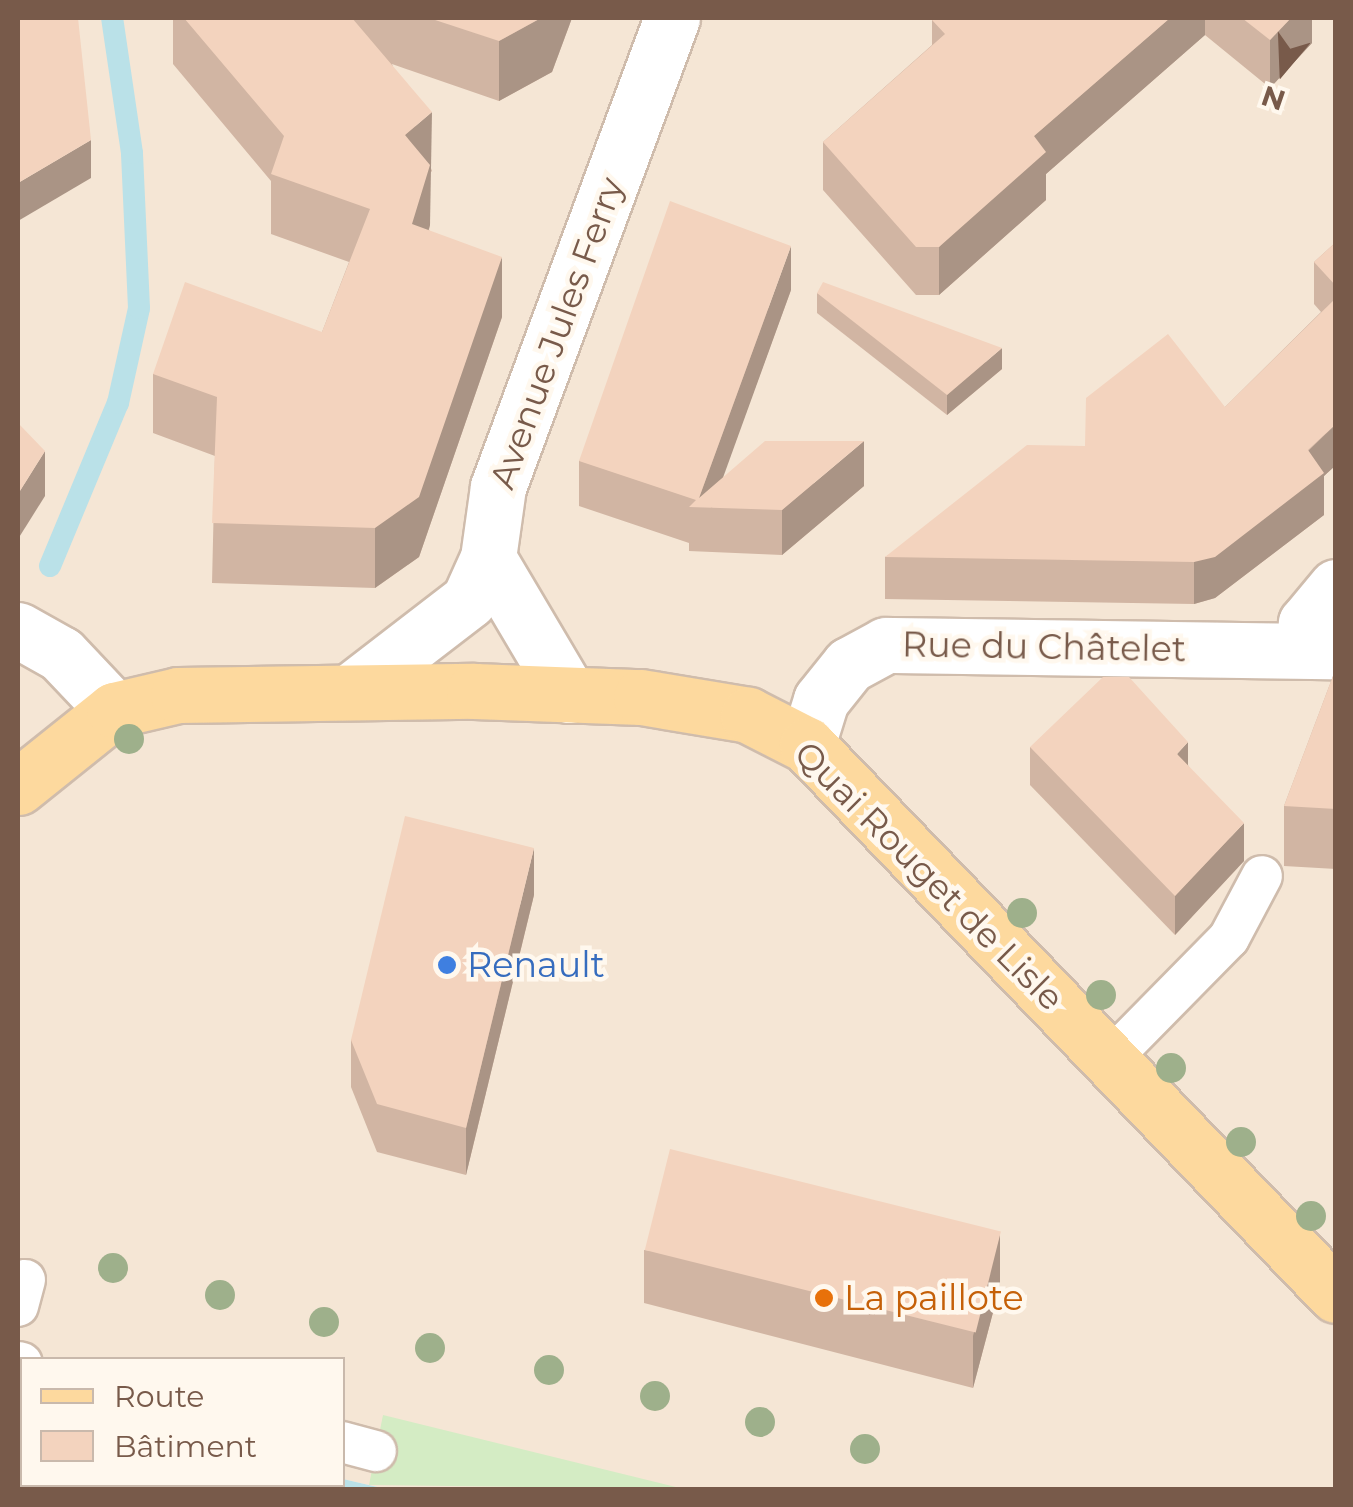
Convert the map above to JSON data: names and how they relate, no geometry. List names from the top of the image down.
{
  "streets": {
    "main road": ["Quai Rouget de Lisle"],
    "street": ["Avenue Jules Ferry", "Rue du Châtelet"]
  },
  "crossings": [
    ["Avenue Jules Ferry", "Quai Rouget de Lisle"],
    ["Rue du Châtelet", "Quai Rouget de Lisle"]
  ],
  "places": ["Renault", "La paillote"],
  "legend": ["Route", "Bâtiment"],
  "north": "bottom"
}
